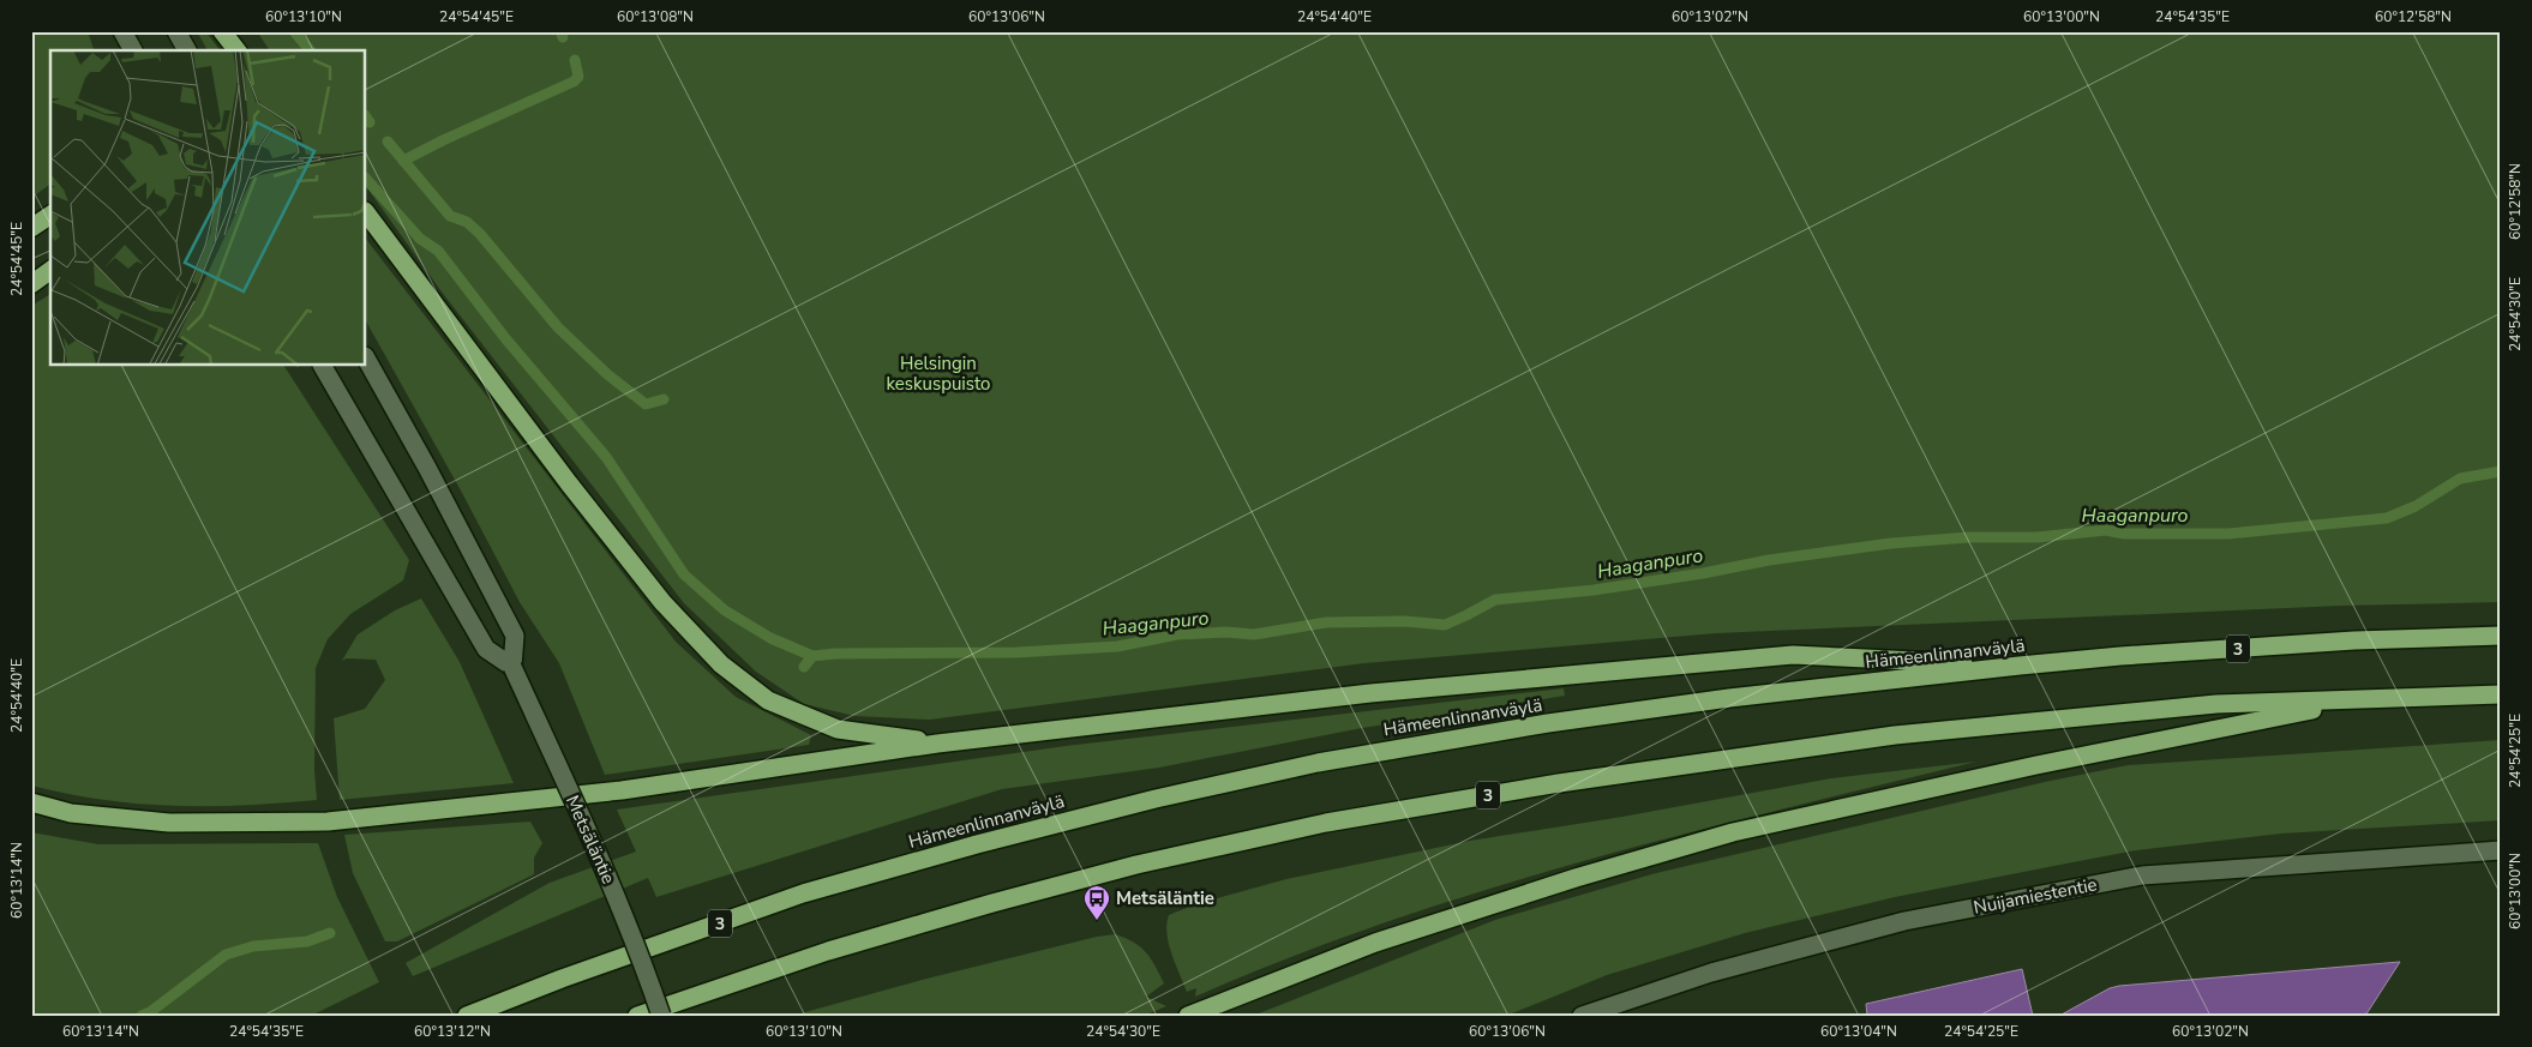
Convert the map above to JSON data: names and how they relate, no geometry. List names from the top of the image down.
{
  "streets": {
    "highway": ["3", "Hämeenlinnanväylä"],
    "main road": ["Metsäläntie", "Nuijamiestentie"]
  },
  "water": ["Haaganpuro"],
  "parks": ["Helsingin keskuspuisto"],
  "places": {
    "bus stop": ["Metsäläntie"]
  },
  "coordinates": [
    "60°13'10\"N",
    "24°54'45\"E",
    "60°13'08\"N",
    "60°13'06\"N",
    "24°54'40\"E",
    "60°13'02\"N",
    "60°13'00\"N",
    "24°54'35\"E",
    "60°12'58\"N",
    "24°54'30\"E",
    "24°54'25\"E",
    "60°13'14\"N",
    "60°13'12\"N",
    "60°13'04\"N"
  ]
}
